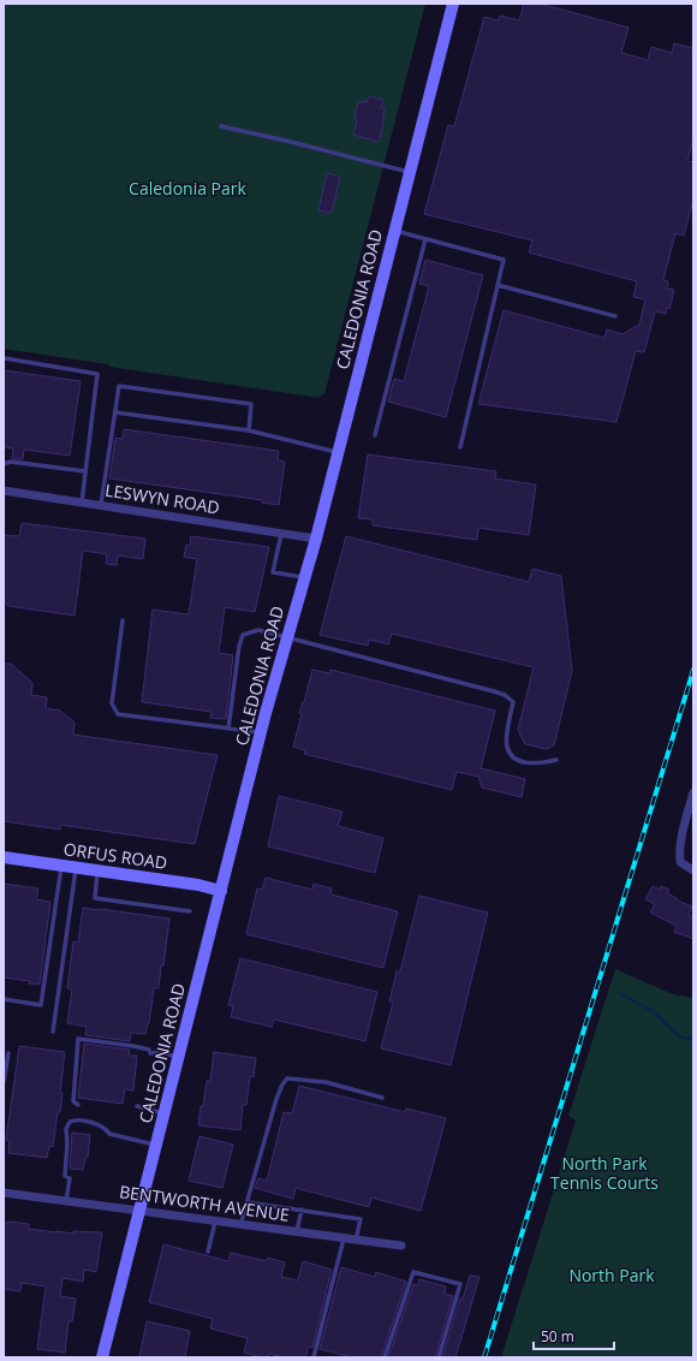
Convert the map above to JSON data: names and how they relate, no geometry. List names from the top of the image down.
{
  "streets": {
    "street": [
      "CALEDONIA ROAD",
      "LESWYN ROAD",
      "ORFUS ROAD",
      "BENTWORTH AVENUE"
    ]
  },
  "crossings": [
    ["CALEDONIA ROAD", "LESWYN ROAD"],
    ["CALEDONIA ROAD", "ORFUS ROAD"],
    ["CALEDONIA ROAD", "BENTWORTH AVENUE"]
  ],
  "parks": ["Caledonia Park", "North Park Tennis Courts", "North Park"],
  "scale_bar": "50 m"
}
